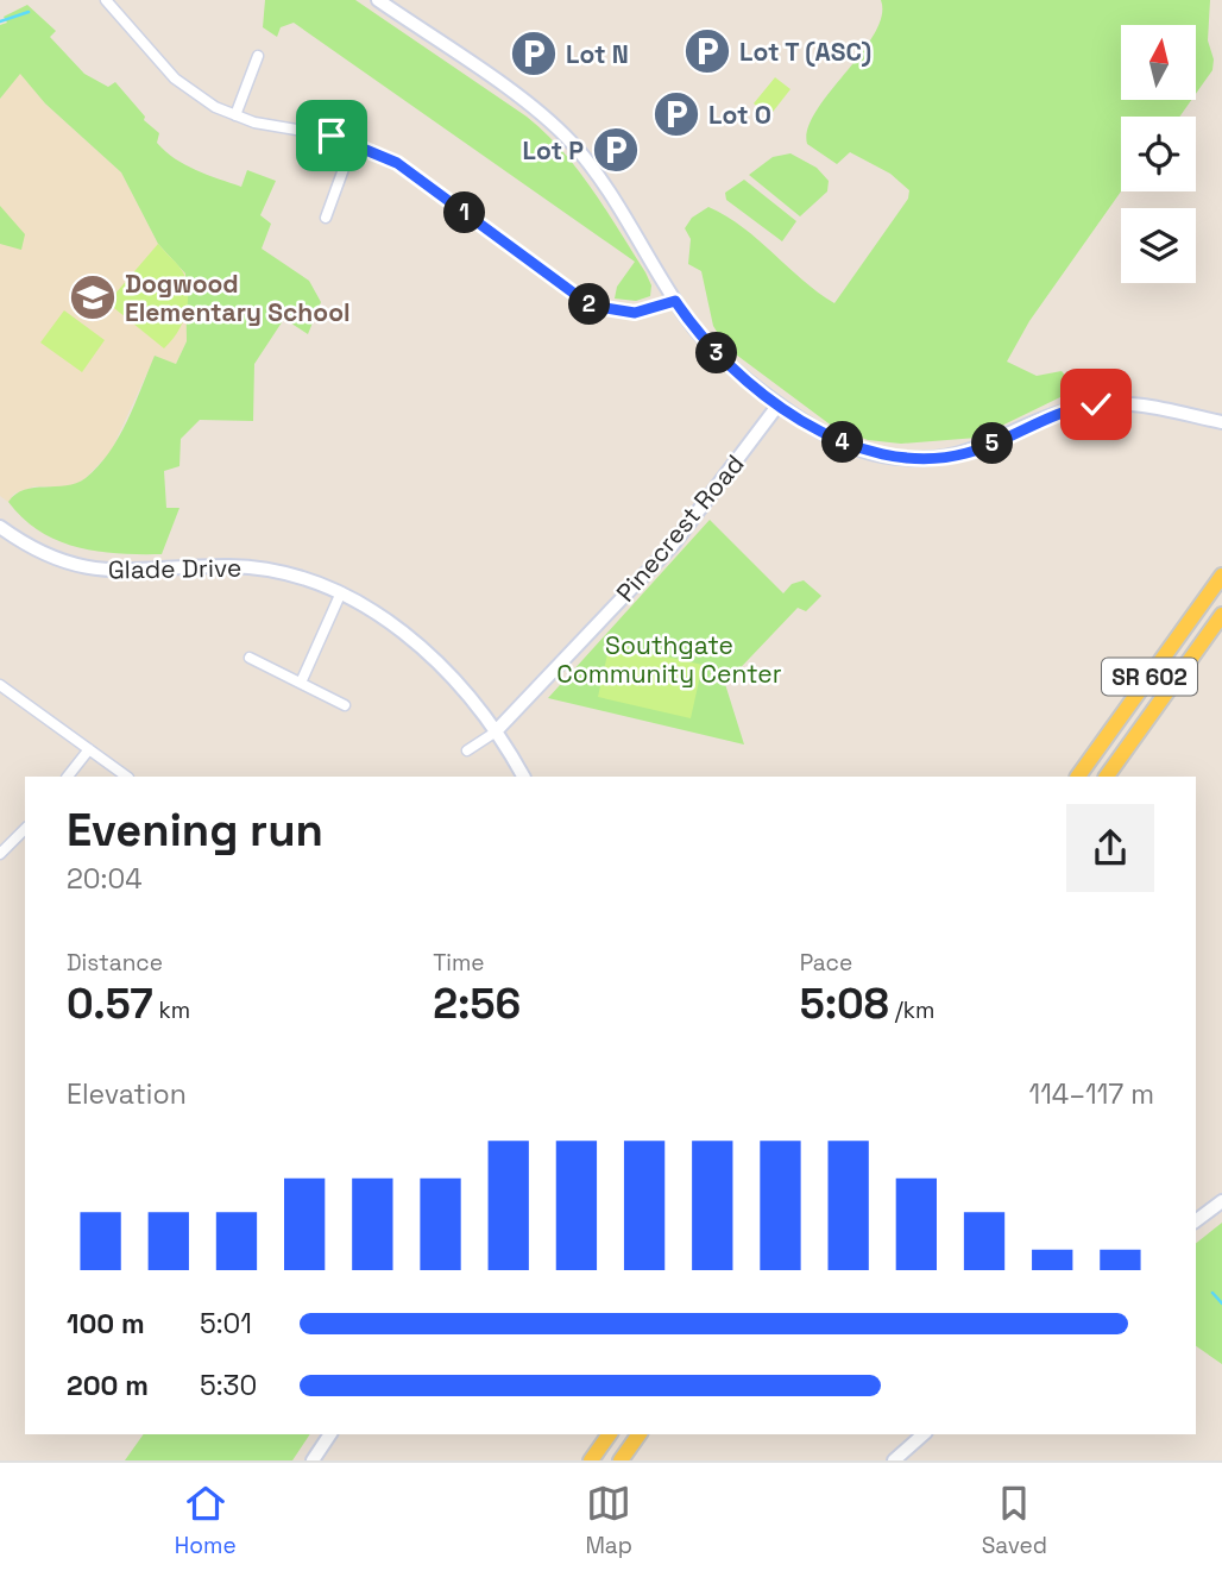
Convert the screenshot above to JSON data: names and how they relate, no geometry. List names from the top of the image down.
{
  "streets": {
    "main road": ["SR 602"],
    "street": ["Pinecrest Road", "Glade Drive"]
  },
  "crossings": [
    ["Pinecrest Road", "Glade Drive"]
  ],
  "parks": ["Southgate Community Center"],
  "places": {
    "parking": [
      "Lot T (ASC)",
      "Lot N",
      "Lot O",
      "Lot P"
    ],
    "school or university": ["Dogwood Elementary School"]
  },
  "north": "top",
  "page": {
    "pins": [
      "1",
      "2",
      "3",
      "4",
      "5"
    ],
    "heading": ["Evening run", "20:04"],
    "stats": [
      ["Distance", "0.57 km"],
      ["Time", "2:56"],
      ["Pace", "5:08 /km"]
    ],
    "chart": ["Elevation", "114–117 m"],
    "list": [
      {
        "name": "100 m",
        "note": "5:01"
      },
      {
        "name": "200 m",
        "note": "5:30"
      }
    ],
    "tabs": ["Home", "Map", "Saved"]
  }
}
